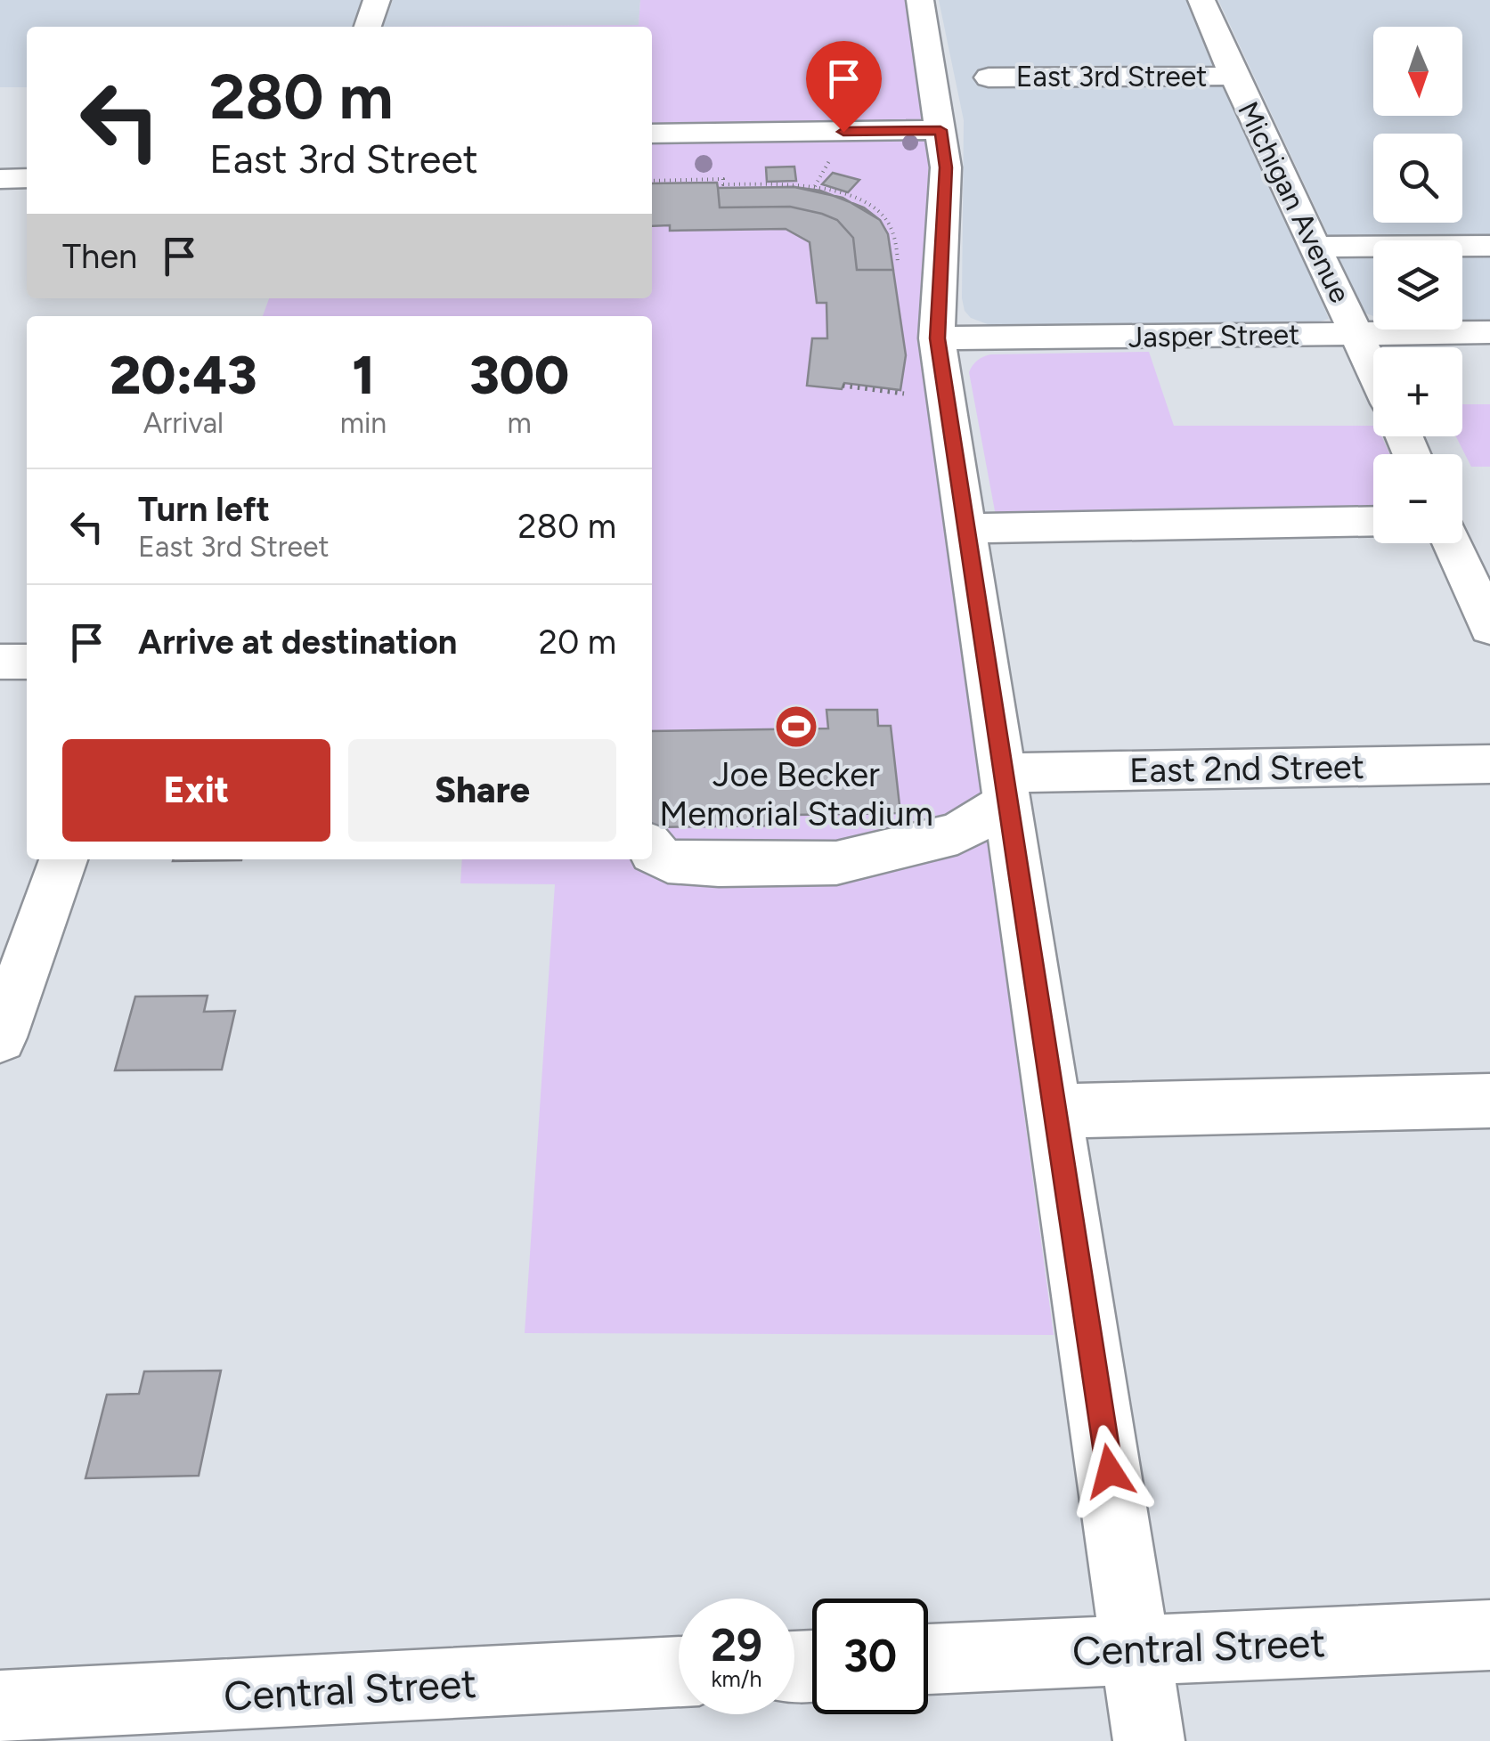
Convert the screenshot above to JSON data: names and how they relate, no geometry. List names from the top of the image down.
{
  "streets": {
    "street": [
      "East 3rd Street",
      "Michigan Avenue",
      "Jasper Street",
      "East 2nd Street",
      "Central Street"
    ]
  },
  "crossings": [
    ["East 3rd Street", "Michigan Avenue"],
    ["Michigan Avenue", "Jasper Street"]
  ],
  "places": {
    "sports": ["Joe Becker Memorial Stadium"]
  },
  "north": "bottom",
  "page": {
    "map_buttons": ["+", "−"],
    "turn": ["280 m", "East 3rd Street"],
    "then": "Then",
    "eta": [
      "20:43",
      "Arrival",
      "1",
      "min",
      "300",
      "m"
    ],
    "list": [
      {
        "name": "Turn left",
        "note": "East 3rd Street",
        "value": "280 m"
      },
      {
        "name": "Arrive at destination",
        "value": "20 m"
      }
    ],
    "buttons": ["Exit", "Share"],
    "speed": "29 km/h",
    "limit": "30"
  }
}
